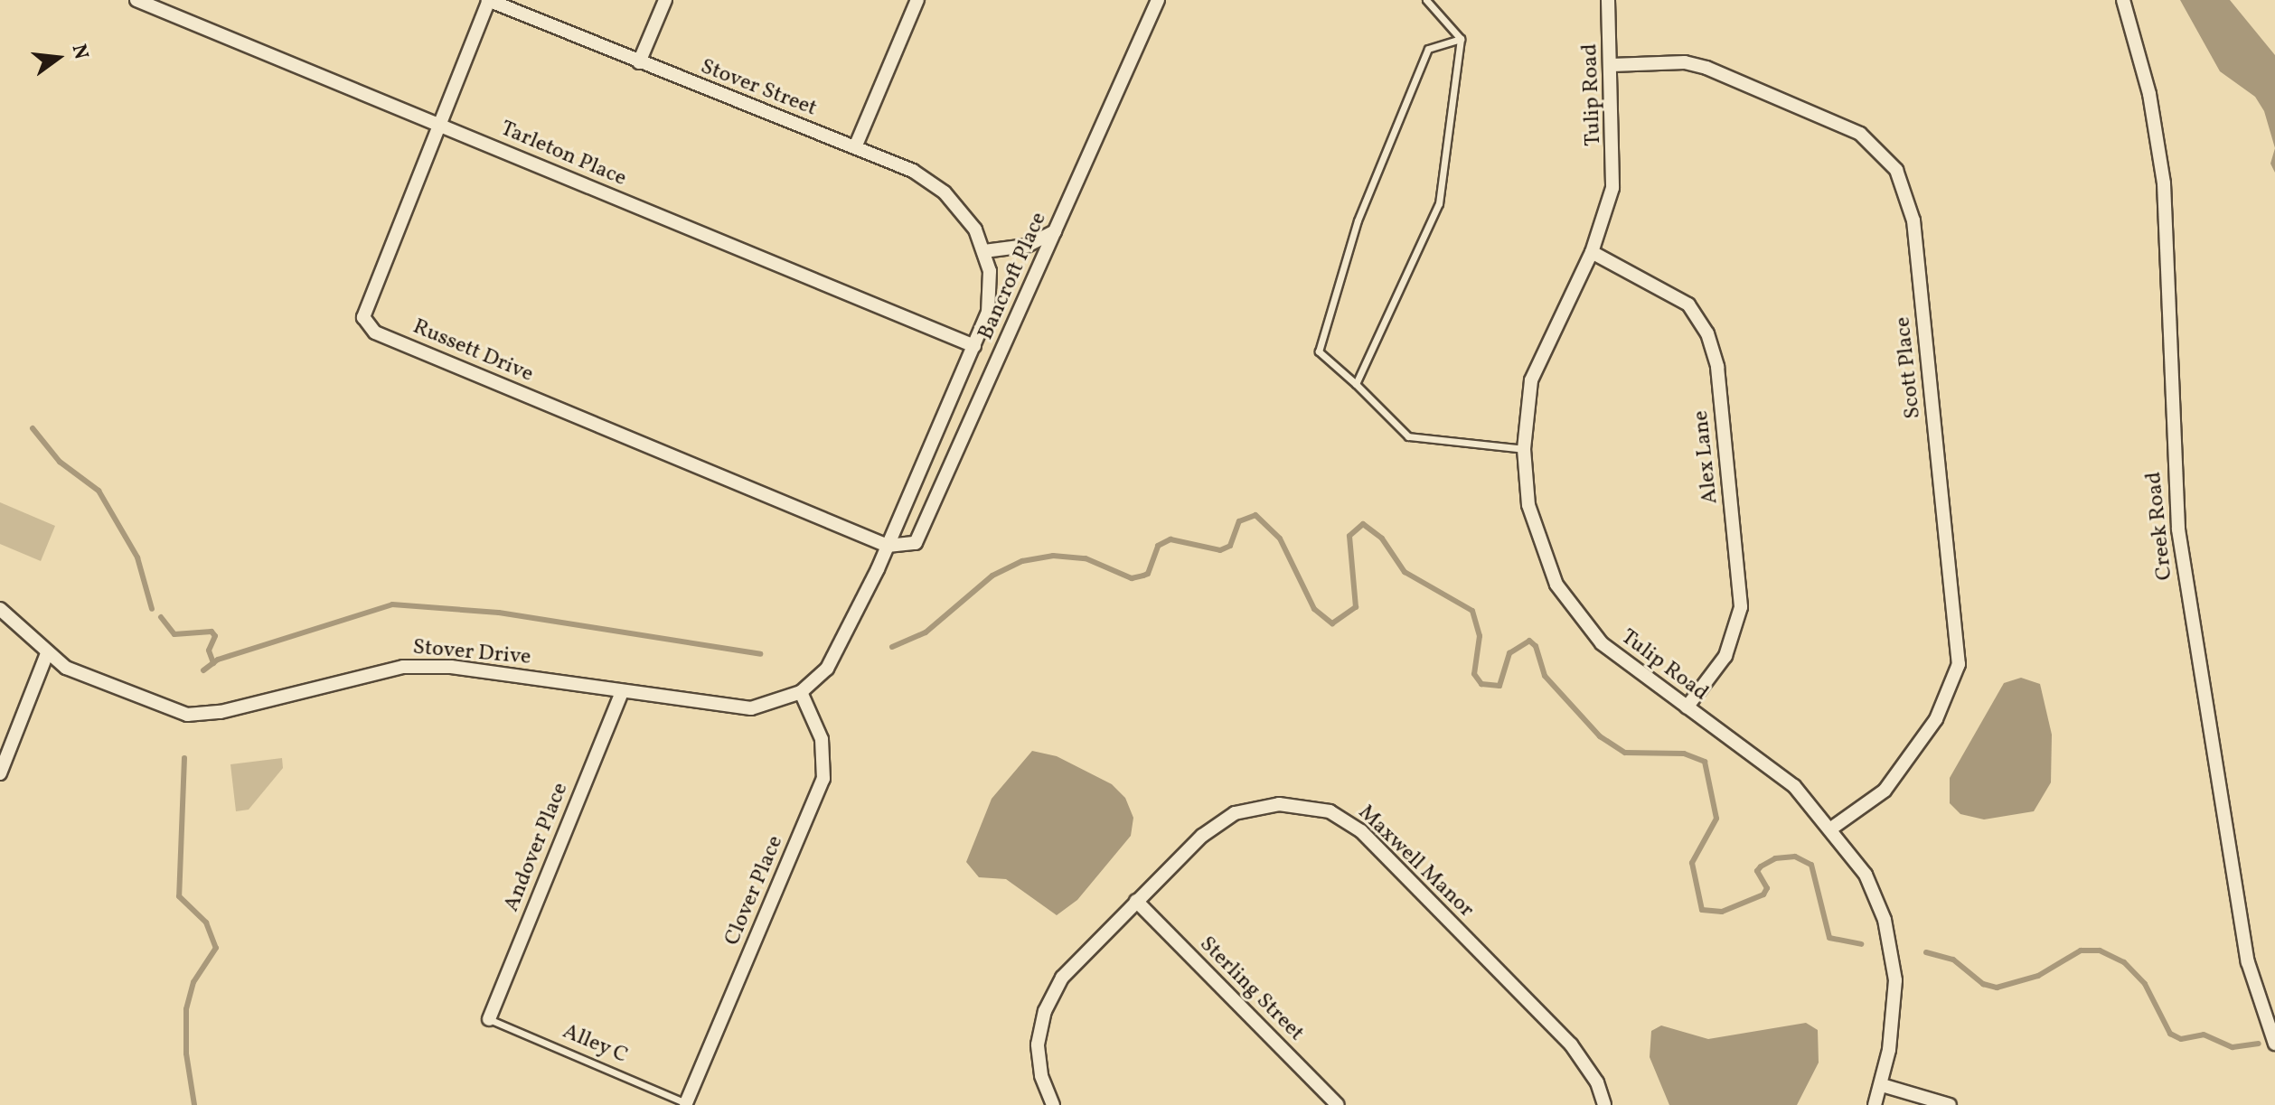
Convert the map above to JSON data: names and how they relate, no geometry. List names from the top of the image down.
{
  "streets": {
    "street": [
      "Stover Street",
      "Tulip Road",
      "Tarleton Place",
      "Bancroft Place",
      "Russett Drive",
      "Scott Place",
      "Alex Lane",
      "Creek Road",
      "Stover Drive",
      "Andover Place",
      "Maxwell Manor",
      "Clover Place",
      "Sterling Street"
    ],
    "lane": ["Alley C"]
  },
  "crossings": [
    ["Stover Street", "Tarleton Place"],
    ["Stover Street", "Bancroft Place"],
    ["Stover Street", "Russett Drive"],
    ["Stover Street", "Stover Drive"],
    ["Tulip Road", "Scott Place"],
    ["Tulip Road", "Alex Lane"],
    ["Tarleton Place", "Russett Drive"],
    ["Bancroft Place", "Russett Drive"],
    ["Bancroft Place", "Stover Drive"],
    ["Russett Drive", "Stover Drive"],
    ["Stover Drive", "Andover Place"],
    ["Stover Drive", "Clover Place"],
    ["Andover Place", "Alley C"],
    ["Maxwell Manor", "Sterling Street"],
    ["Clover Place", "Alley C"]
  ],
  "north": "right"
}
